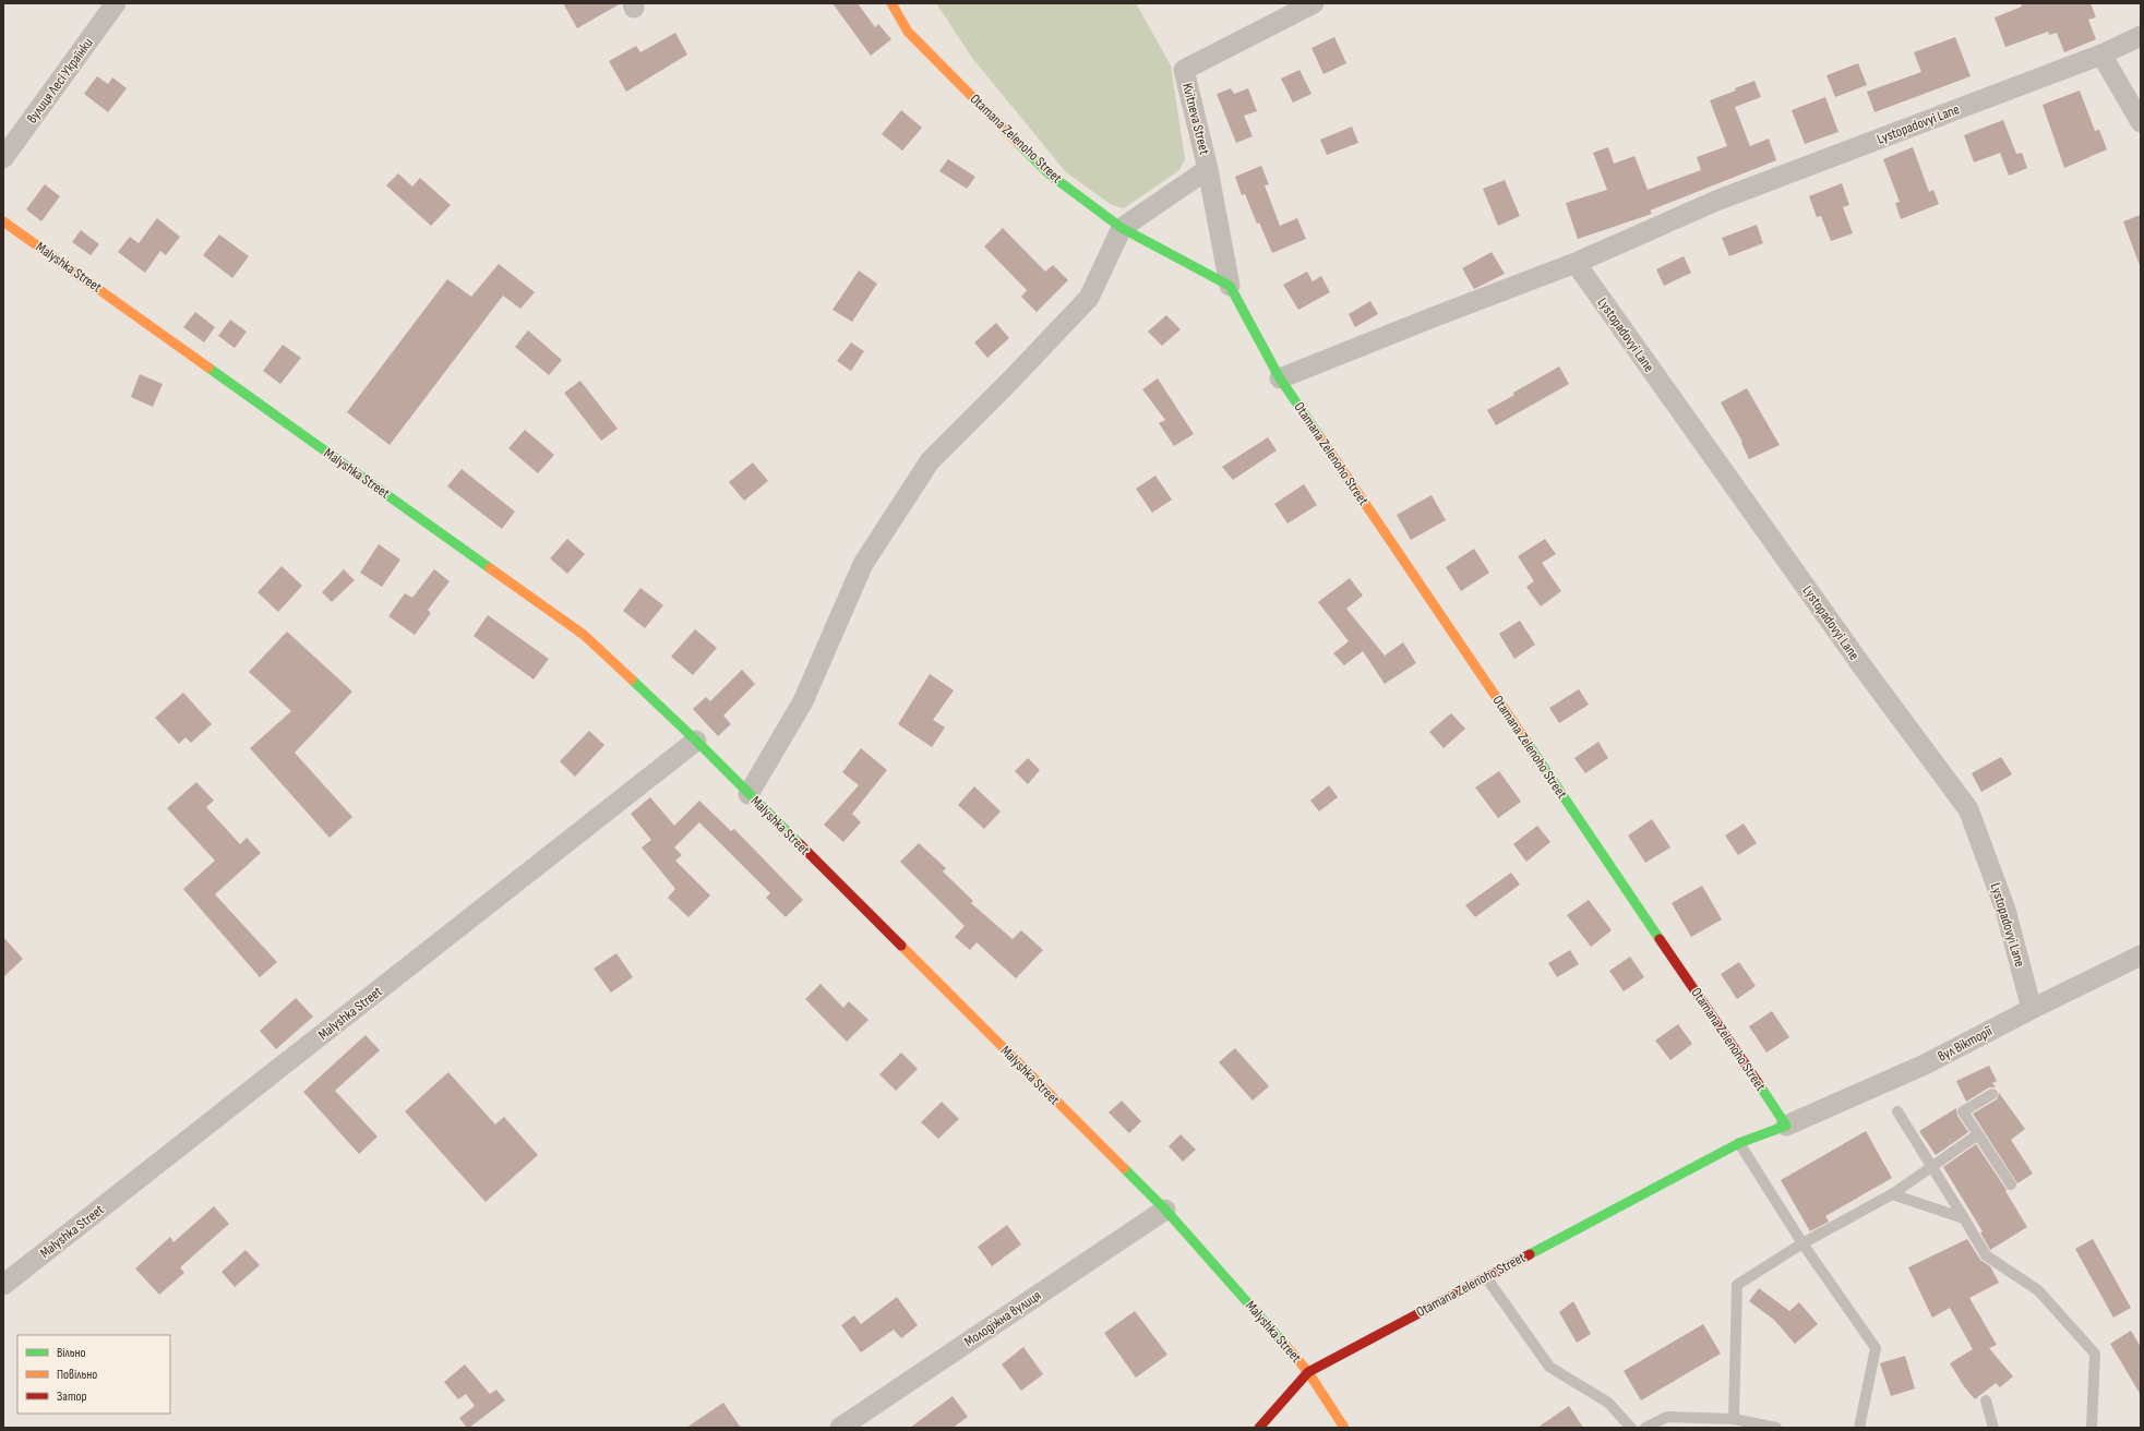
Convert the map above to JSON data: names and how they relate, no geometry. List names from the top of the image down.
{
  "streets": {
    "street": [
      "вулиця Лесі Українки",
      "Kvitneva Street",
      "Lystopadovyi Lane",
      "Otamana Zelenoho Street",
      "Malyshka Street",
      "вул Вікторії",
      "Молодіжна вулиця"
    ]
  },
  "crossings": [
    ["Kvitneva Street", "Otamana Zelenoho Street"],
    ["Lystopadovyi Lane", "Otamana Zelenoho Street"],
    ["Lystopadovyi Lane", "вул Вікторії"],
    ["Otamana Zelenoho Street", "Malyshka Street"],
    ["Otamana Zelenoho Street", "вул Вікторії"],
    ["Malyshka Street", "Молодіжна вулиця"]
  ],
  "legend": ["Вільно", "Повільно", "Затор"]
}
